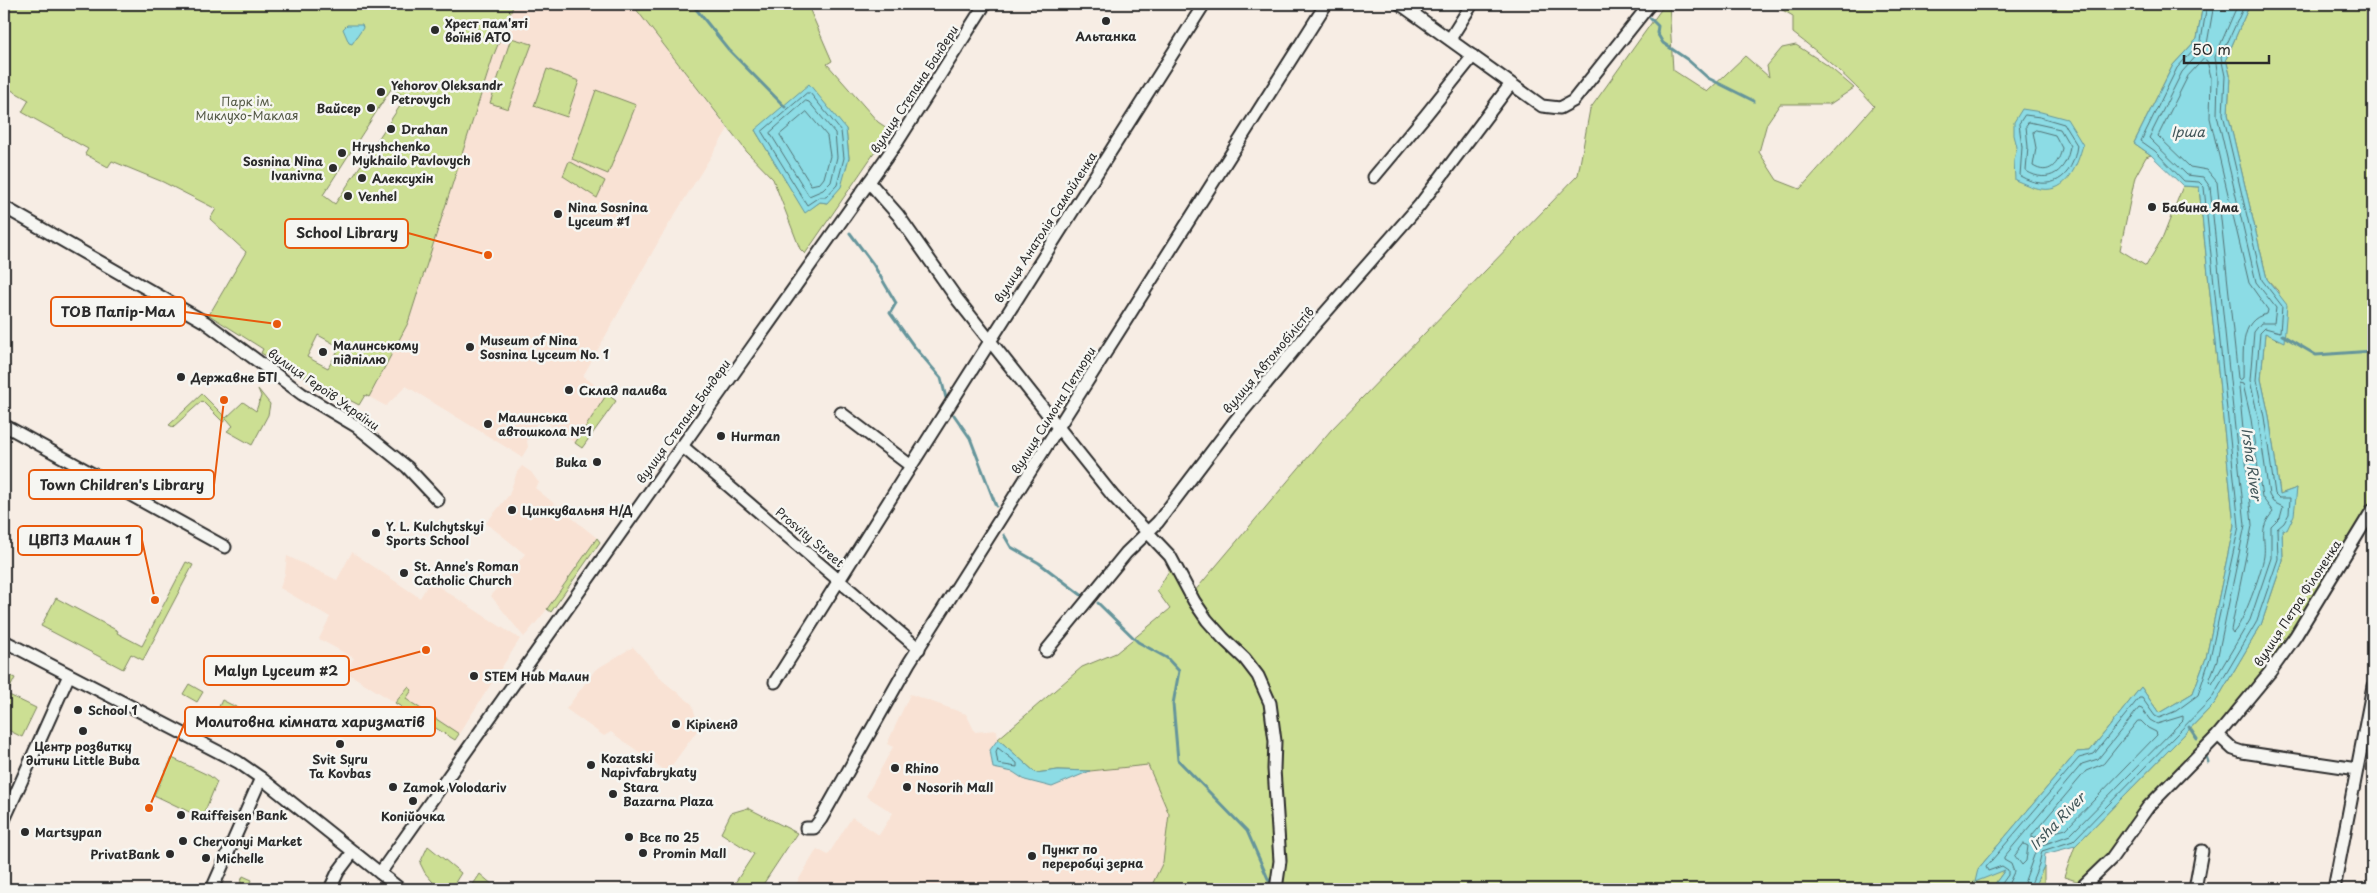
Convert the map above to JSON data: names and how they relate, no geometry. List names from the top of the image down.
{
  "streets": {
    "street": [
      "вулиця Степана Бандери",
      "вулиця Анатолія Самойленка",
      "вулиця Автомобілістів",
      "вулиця Героїв України",
      "вулиця Симона Петлюри",
      "Prosvity Street",
      "вулиця Петра Філоненка"
    ]
  },
  "crossings": [
    ["вулиця Степана Бандери", "Prosvity Street"],
    ["вулиця Анатолія Самойленка", "Prosvity Street"],
    ["вулиця Симона Петлюри", "Prosvity Street"]
  ],
  "water": ["Ірша", "Irsha River"],
  "parks": ["Парк ім. Миклухо-Маклая"],
  "places": [
    "Альтанка",
    "Хрест пам'яті воїнів АТО",
    "Yehorov Oleksandr Petrovych",
    "Вайсер",
    "Drahan",
    "Hryshchenko Mykhailo Pavlovych",
    "Sosnina Nina Ivanivna",
    "Алексухін",
    "Venhel",
    "Бабина Яма",
    "Nina Sosnina Lyceum #1",
    "School Library",
    "ТОВ Папір-Мал",
    "Museum of Nina Sosnina Lyceum No. 1",
    "Малинському підпіллю",
    "Державне БТІ",
    "Склад палива",
    "Town Children's Library",
    "Малинська автошкола №1",
    "Hurman",
    "Buka",
    "Цинкувальня Н/Д",
    "Y. L. Kulchytskyi Sports School",
    "St. Anne's Roman Catholic Church",
    "ЦВПЗ Малин 1",
    "Malyn Lyceum #2",
    "STEM Hub Малин",
    "School 1",
    "Кіріленд",
    "Центр розвитку дитини Little Buba",
    "Svit Syru Ta Kovbas",
    "Kozatski Napivfabrykaty",
    "Rhino",
    "Zamok Volodariv",
    "Nosorih Mall",
    "Stara Bazarna Plaza",
    "Копійочка",
    "Молитовна кімната харизматів",
    "Raiffeisen Bank",
    "Martsypan",
    "Все по 25",
    "Chervonyi Market",
    "Promin Mall",
    "PrivatBank",
    "Пункт по переробці зерна",
    "Michelle"
  ],
  "scale_bar": "50 m"
}
